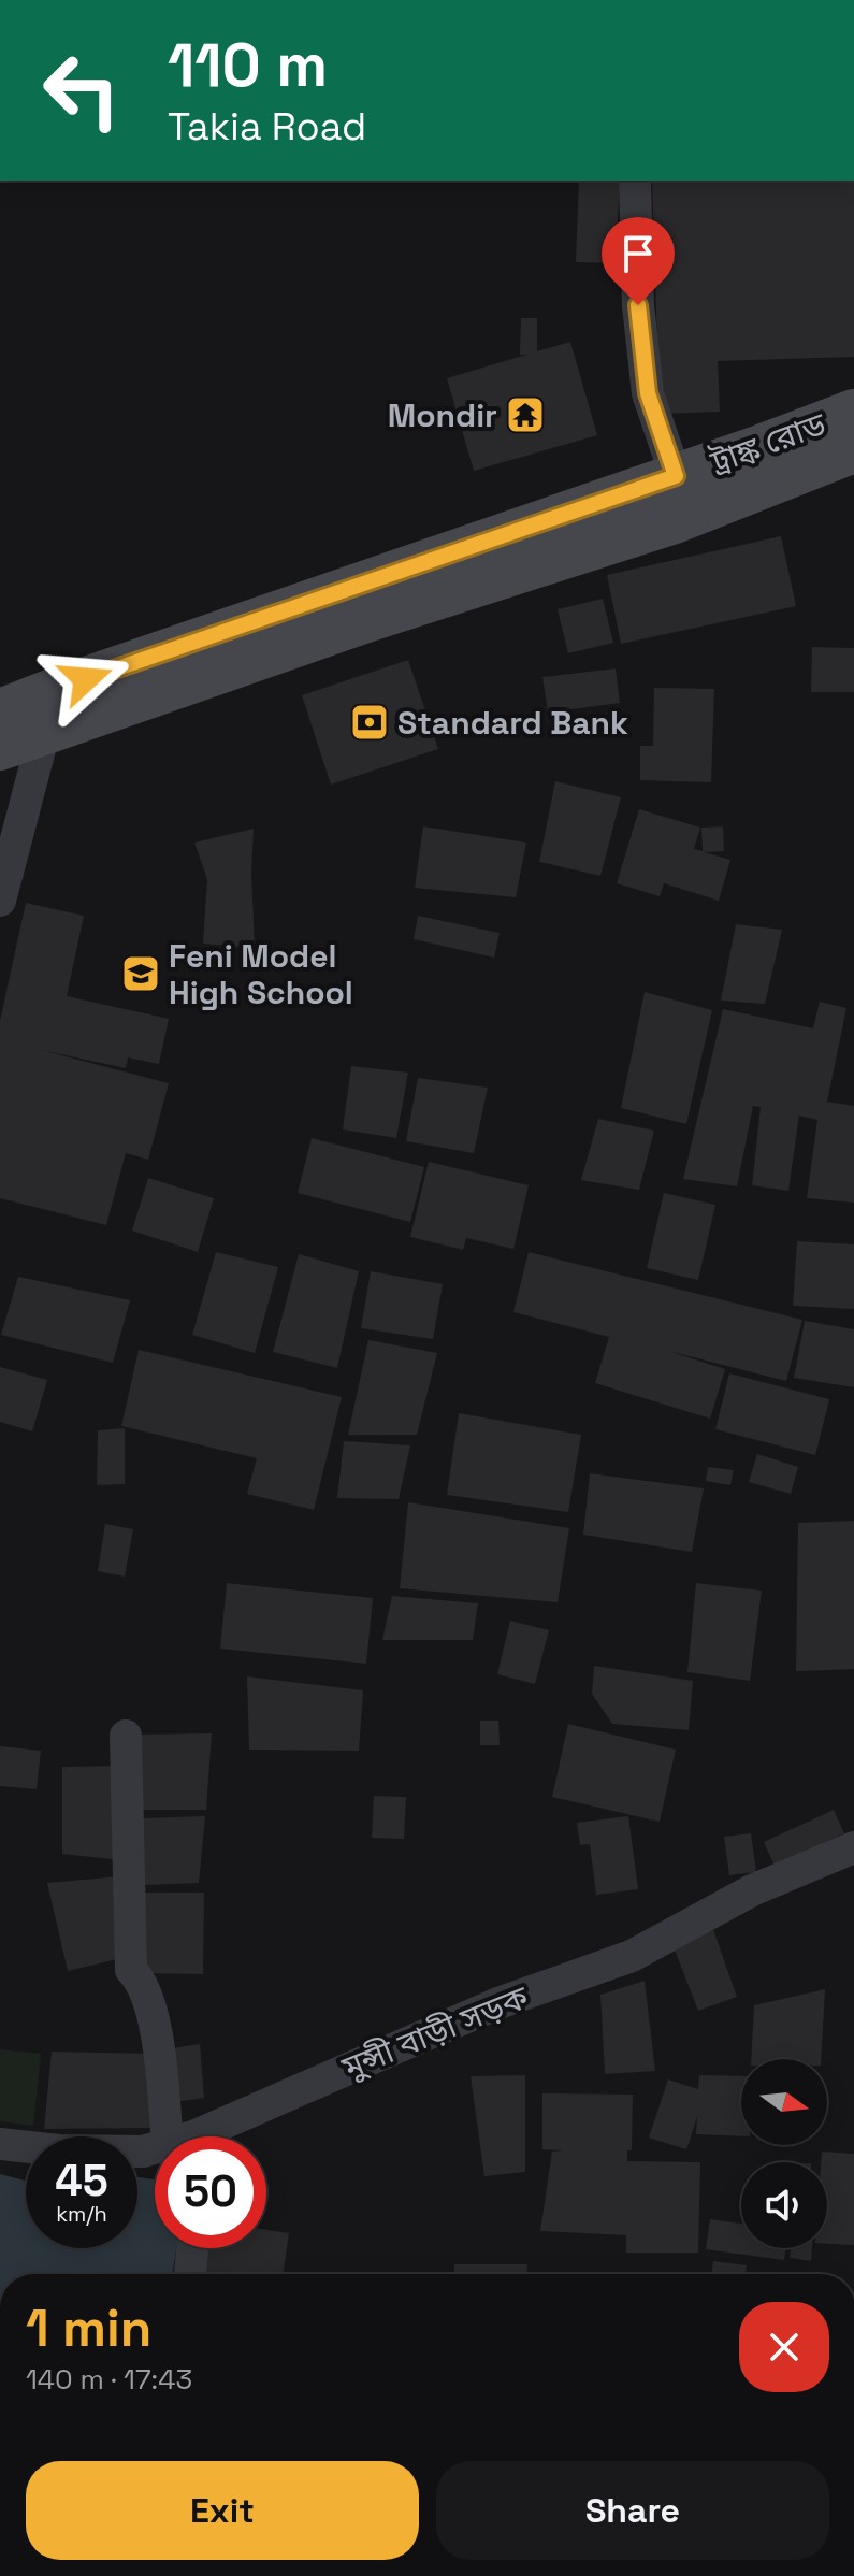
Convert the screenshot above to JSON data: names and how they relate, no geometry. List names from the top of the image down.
{
  "streets": {
    "main road": ["ট্রাঙ্ক রোড"],
    "street": ["মুন্সী বাড়ী সড়ক"]
  },
  "places": {
    "temple": ["Mondir"],
    "bank": ["Standard Bank"],
    "school or university": ["Feni Model High School"]
  },
  "north": "right",
  "page": {
    "turn": ["110 m", "Takia Road"],
    "speed": "45 km/h",
    "limit": "50",
    "heading": ["1 min", "140 m · 17:43"],
    "buttons": ["Exit", "Share"]
  }
}
